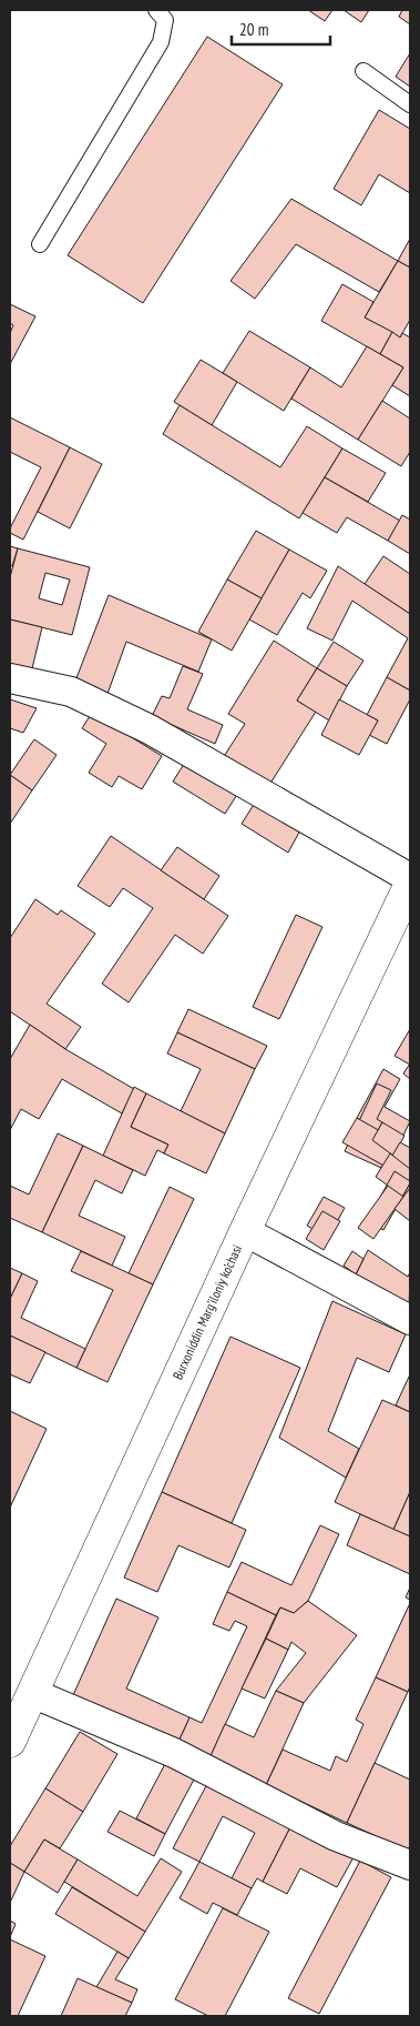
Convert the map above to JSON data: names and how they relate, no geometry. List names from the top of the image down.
{
  "streets": {
    "main road": ["Burxoniddin Marg’iloniy ko’chasi"]
  },
  "scale_bar": "20 m"
}
